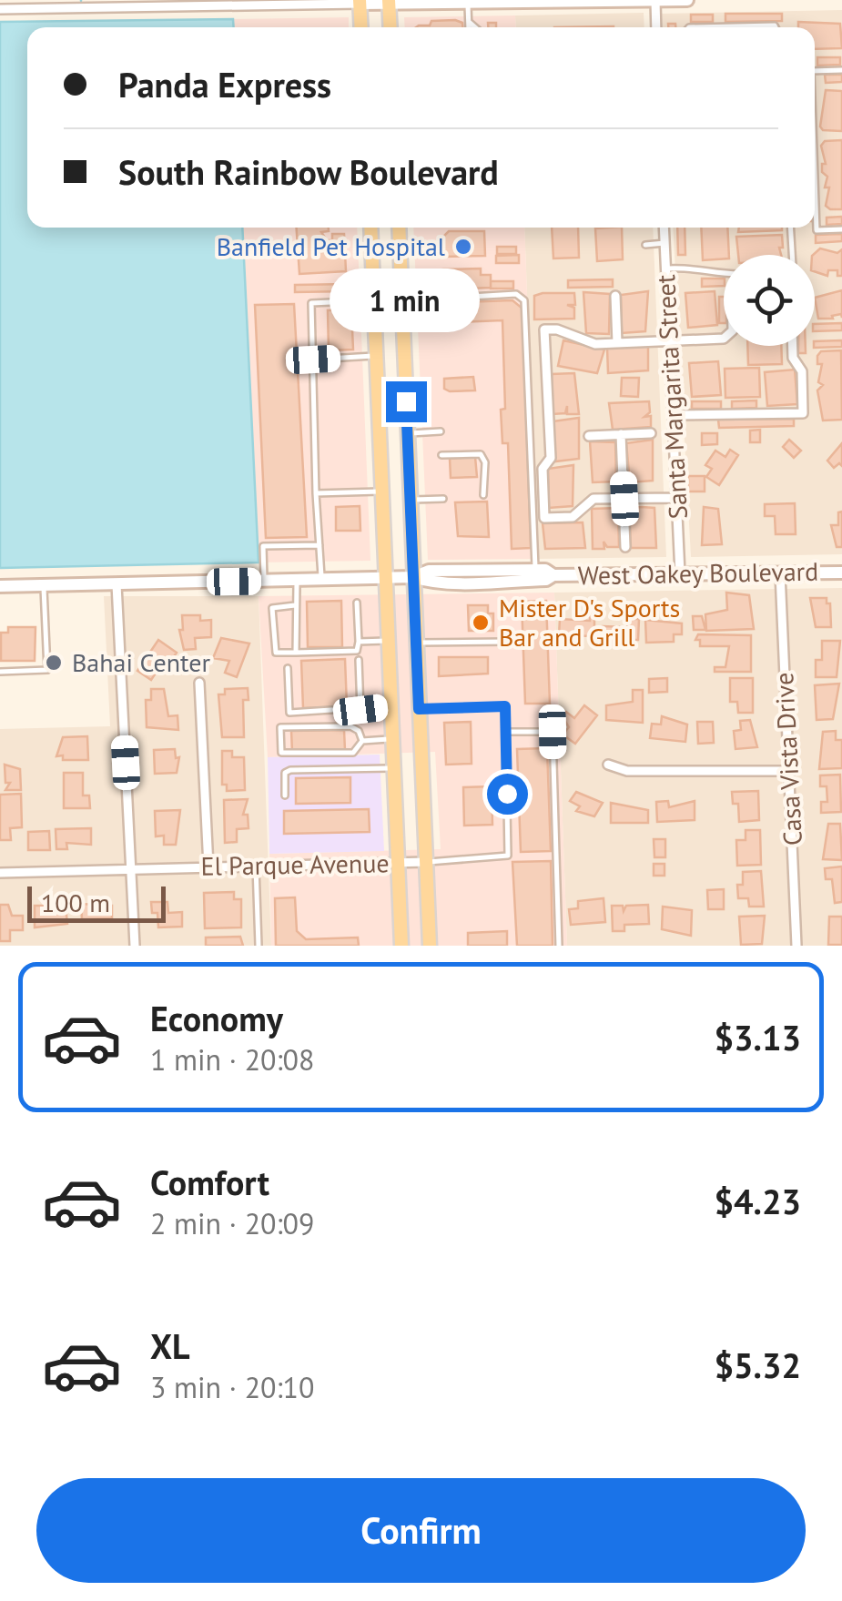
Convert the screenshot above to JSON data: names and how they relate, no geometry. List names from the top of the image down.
{
  "streets": {
    "main road": ["West Oakey Boulevard"],
    "street": ["Santa Margarita Street", "Casa Vista Drive", "El Parque Avenue"]
  },
  "crossings": [
    ["Santa Margarita Street", "West Oakey Boulevard"],
    ["West Oakey Boulevard", "Casa Vista Drive"]
  ],
  "places": ["Banfield Pet Hospital", "Mister D's Sports Bar and Grill", "Bahai Center"],
  "scale_bar": "100 m",
  "page": {
    "banner": ["Panda Express", "South Rainbow Boulevard"],
    "bubble": "1 min",
    "scale": "100 m",
    "list": [
      {
        "name": "Economy",
        "note": "1 min · 20:08",
        "value": "$3.13"
      },
      {
        "name": "Comfort",
        "note": "2 min · 20:09",
        "value": "$4.23"
      },
      {
        "name": "XL",
        "note": "3 min · 20:10",
        "value": "$5.32"
      }
    ],
    "buttons": "Confirm"
  }
}
